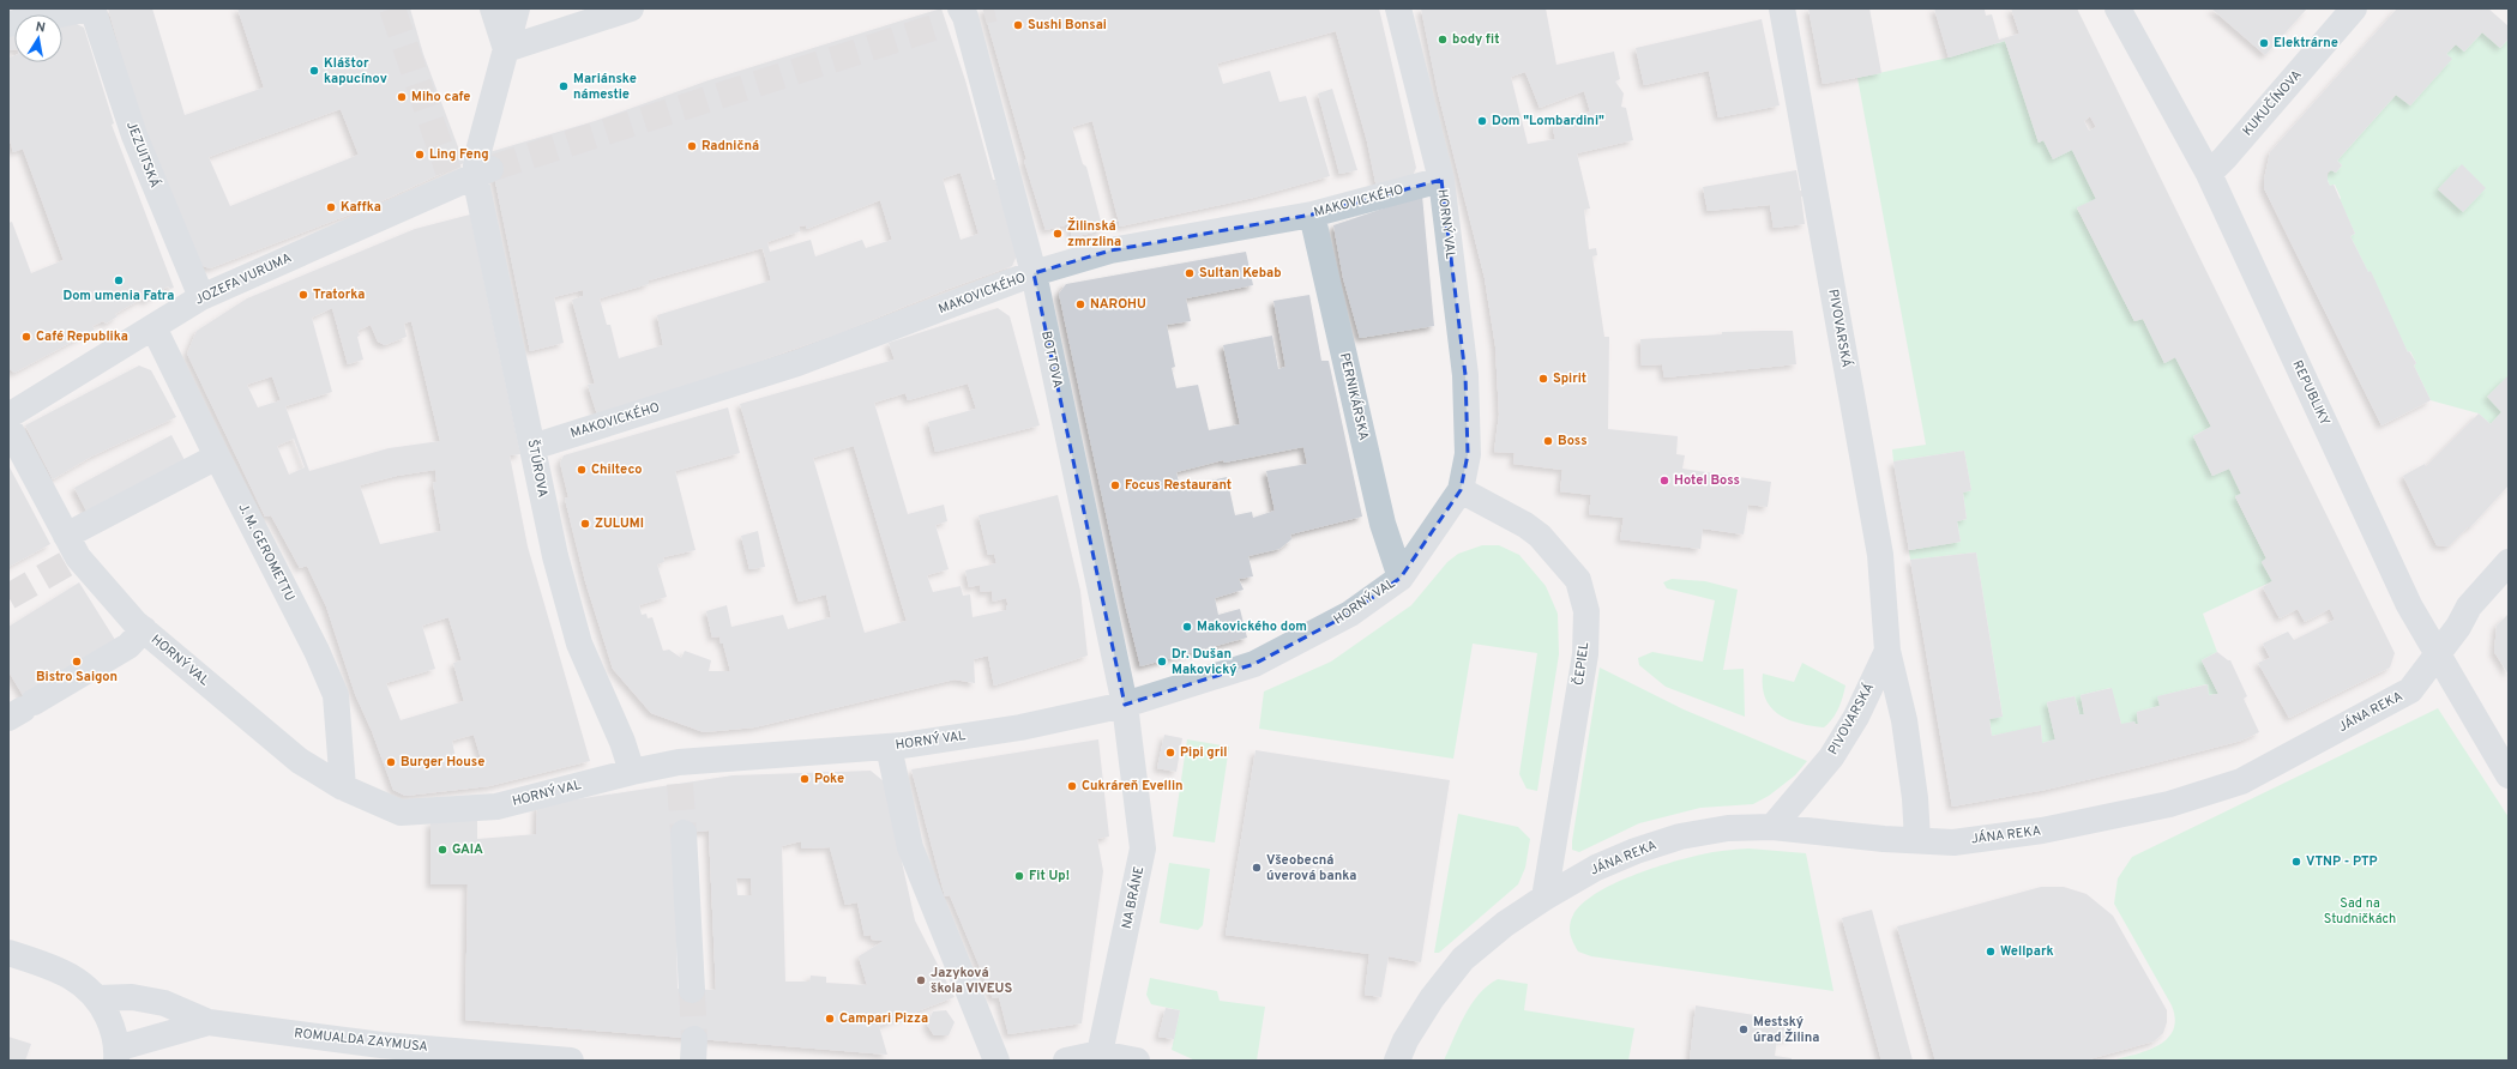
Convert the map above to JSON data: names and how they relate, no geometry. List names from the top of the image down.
{
  "streets": {
    "street": [
      "KUKUČÍNOVA",
      "JEZUITSKÁ",
      "MAKOVICKÉHO",
      "HORNÝ VAL",
      "JOZEFA VURUMA",
      "PIVOVARSKÁ",
      "BOTTOVA",
      "REPUBLIKY",
      "PERNIKÁRSKA",
      "ŠTÚROVA",
      "J. M. GEROMETTU",
      "ČEPIEL",
      "JÁNA REKA",
      "NA BRÁNE",
      "ROMUALDA ZAYMUSA"
    ]
  },
  "crossings": [
    ["KUKUČÍNOVA", "REPUBLIKY"],
    ["JEZUITSKÁ", "JOZEFA VURUMA"],
    ["MAKOVICKÉHO", "HORNÝ VAL"],
    ["MAKOVICKÉHO", "BOTTOVA"],
    ["MAKOVICKÉHO", "PERNIKÁRSKA"],
    ["MAKOVICKÉHO", "ŠTÚROVA"],
    ["HORNÝ VAL", "BOTTOVA"],
    ["HORNÝ VAL", "PERNIKÁRSKA"],
    ["HORNÝ VAL", "ŠTÚROVA"],
    ["HORNÝ VAL", "J. M. GEROMETTU"],
    ["HORNÝ VAL", "ČEPIEL"],
    ["HORNÝ VAL", "NA BRÁNE"],
    ["JOZEFA VURUMA", "ŠTÚROVA"],
    ["JOZEFA VURUMA", "J. M. GEROMETTU"],
    ["PIVOVARSKÁ", "JÁNA REKA"],
    ["BOTTOVA", "NA BRÁNE"],
    ["REPUBLIKY", "JÁNA REKA"],
    ["ČEPIEL", "JÁNA REKA"]
  ],
  "parks": ["Sad na Studničkách"],
  "places": [
    "Sushi Bonsai",
    "body fit",
    "Elektrárne",
    "Kláštor kapucínov",
    "Mariánske námestie",
    "Miho cafe",
    "Dom \"Lombardini\"",
    "Radničná",
    "Ling Feng",
    "Kaffka",
    "Žilinská zmrzlina",
    "Sultan Kebab",
    "Dom umenia Fatra",
    "Tratorka",
    "NAROHU",
    "Café Republika",
    "Spirit",
    "Boss",
    "Chilteco",
    "Hotel Boss",
    "Focus Restaurant",
    "ZULUMI",
    "Makovického dom",
    "Bistro Saigon",
    "Dr. Dušan Makovický",
    "Pipi gril",
    "Burger House",
    "Poke",
    "Cukráreň Evellin",
    "GAIA",
    "VTNP - PTP",
    "Všeobecná úverová banka",
    "Fit Up!",
    "Wellpark",
    "Jazyková škola VIVEUS",
    "Campari Pizza",
    "Mestský úrad Žilina"
  ],
  "north": "top"
}
